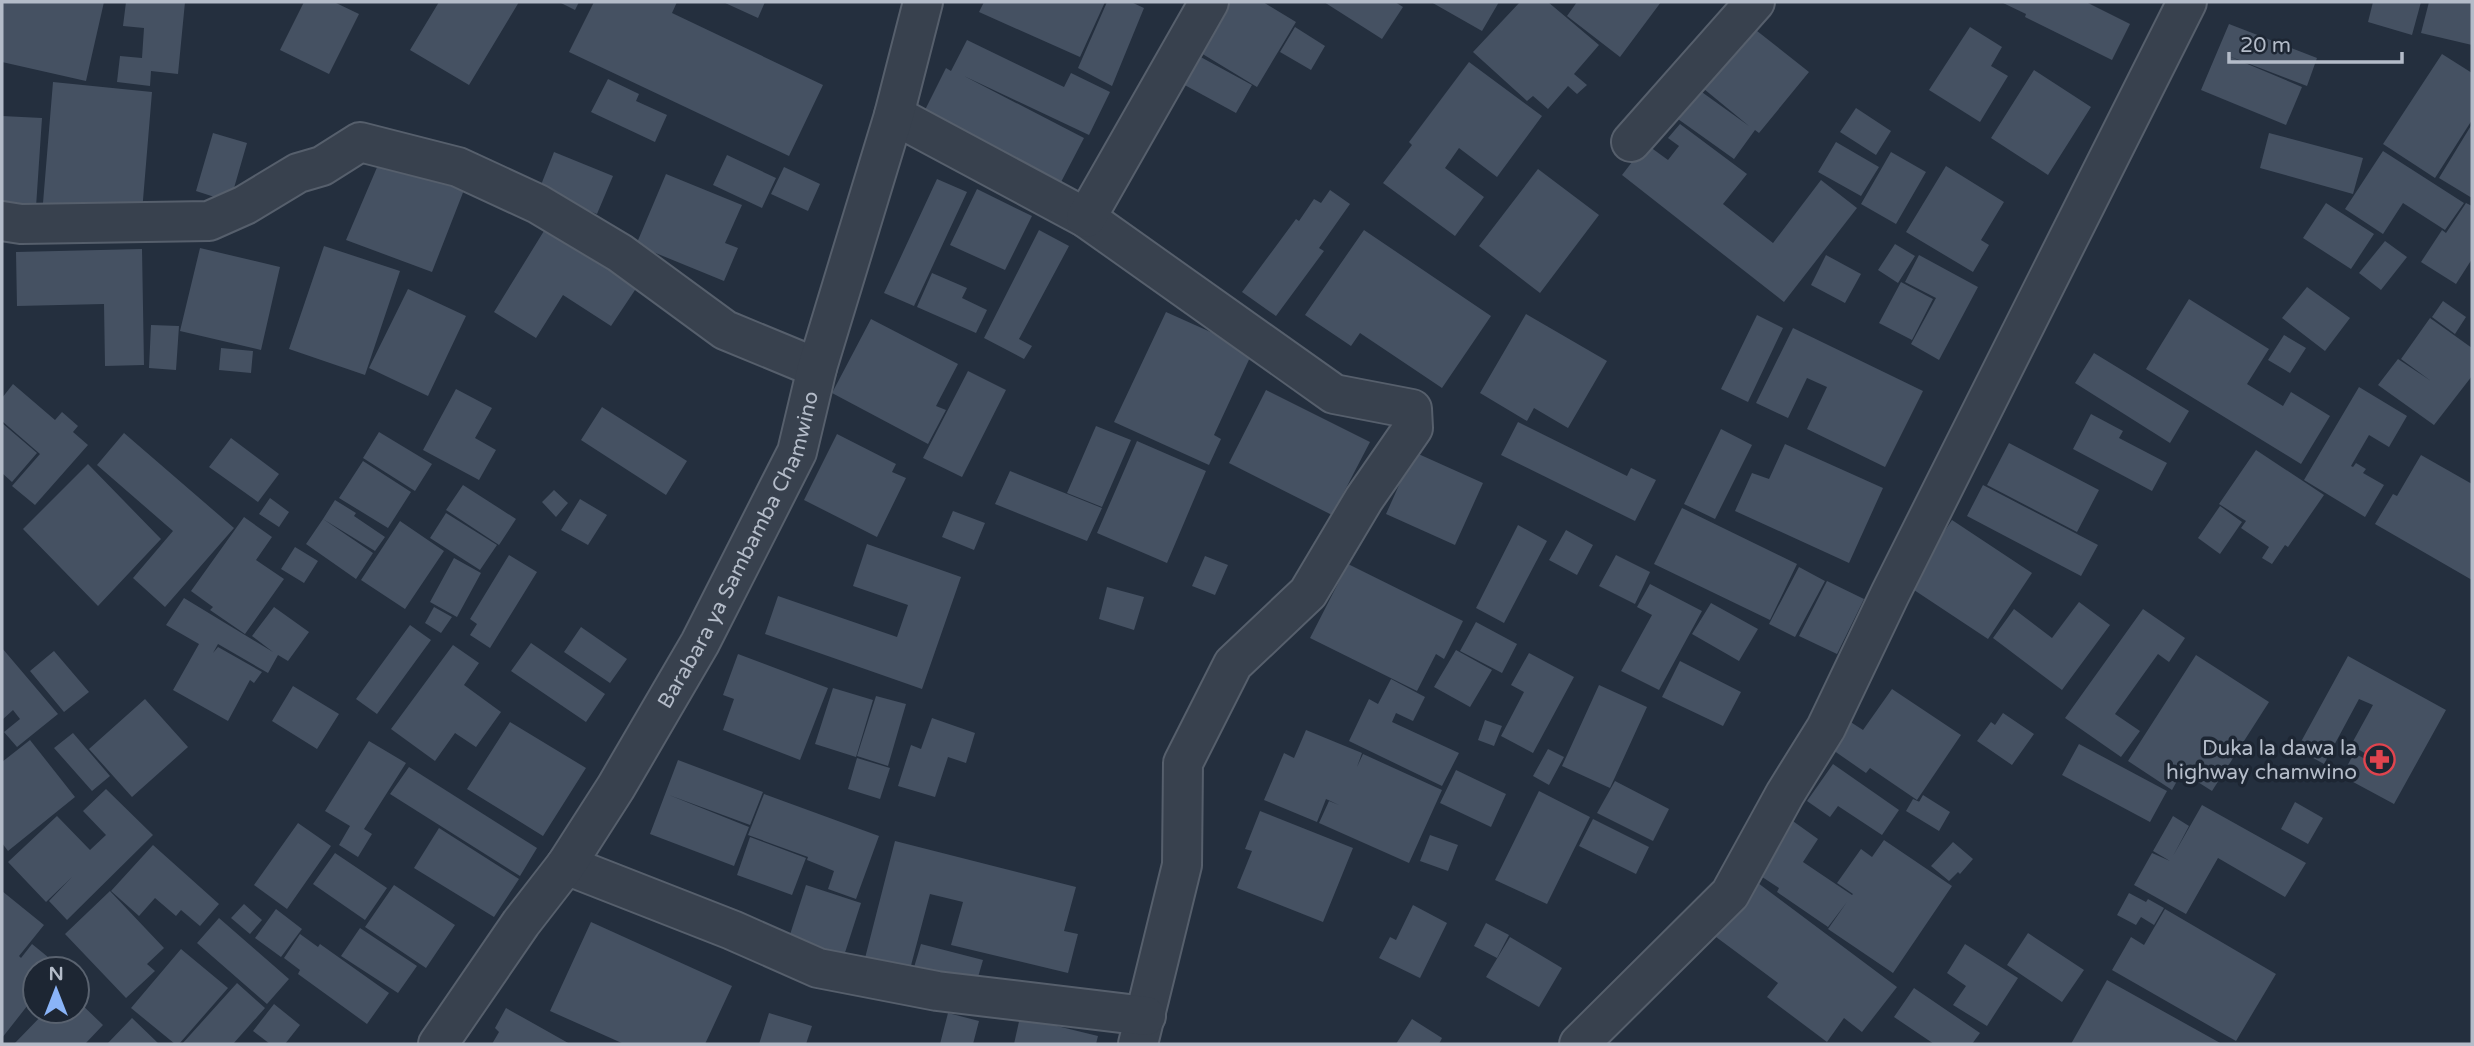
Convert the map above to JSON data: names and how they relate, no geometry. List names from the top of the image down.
{
  "streets": {
    "street": ["Barabara ya Sambamba Chamwino"]
  },
  "places": {
    "pharmacy": ["Duka la dawa la highway chamwino"]
  },
  "scale_bar": "20 m",
  "north": "top"
}
